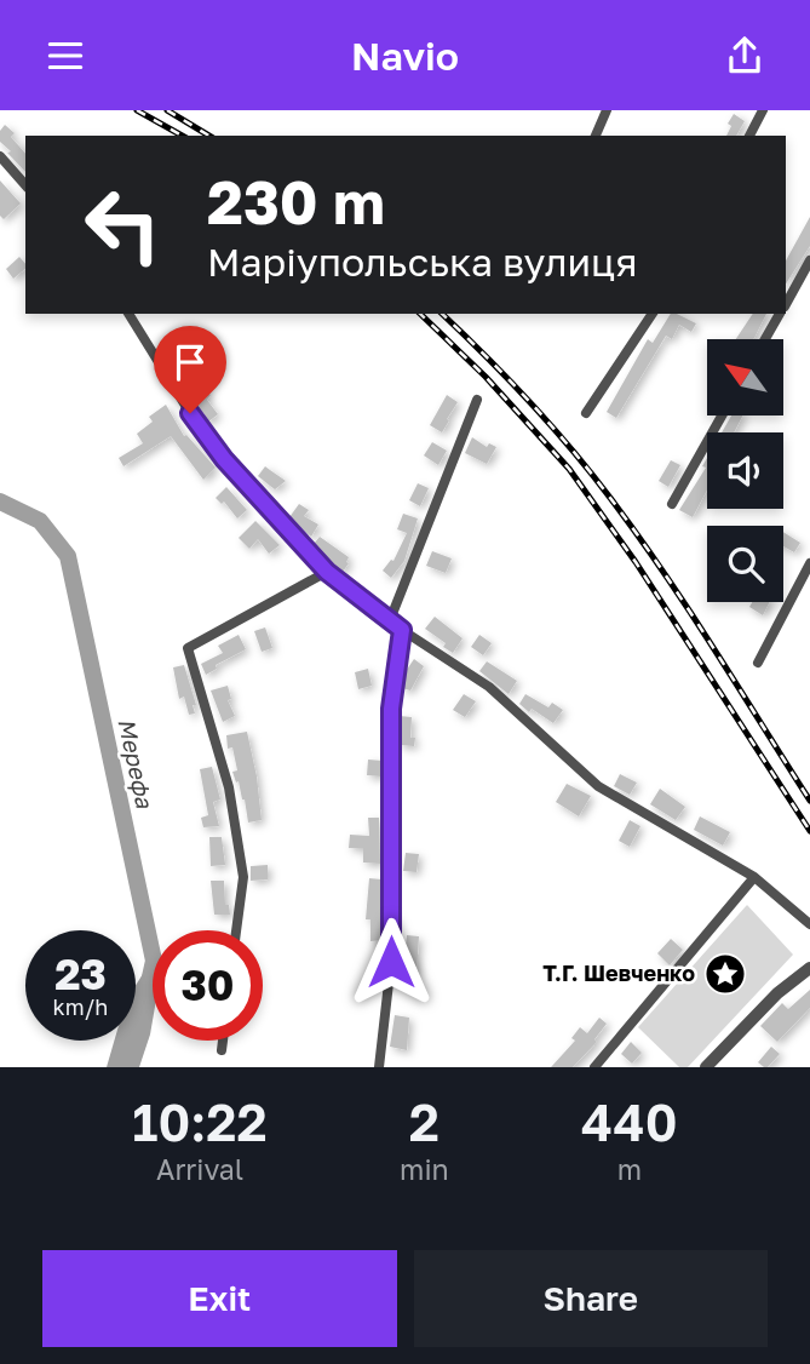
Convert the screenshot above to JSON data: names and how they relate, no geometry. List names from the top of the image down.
{
  "water": ["Мерефа"],
  "places": {
    "place": ["Т.Г. Шевченко"]
  },
  "north": "top left",
  "page": {
    "header": "Navio",
    "turn": ["230 m", "Маріупольська вулиця"],
    "speed": "23 km/h",
    "limit": "30",
    "eta": [
      "10:22",
      "Arrival",
      "2",
      "min",
      "440",
      "m"
    ],
    "buttons": ["Exit", "Share"]
  }
}
